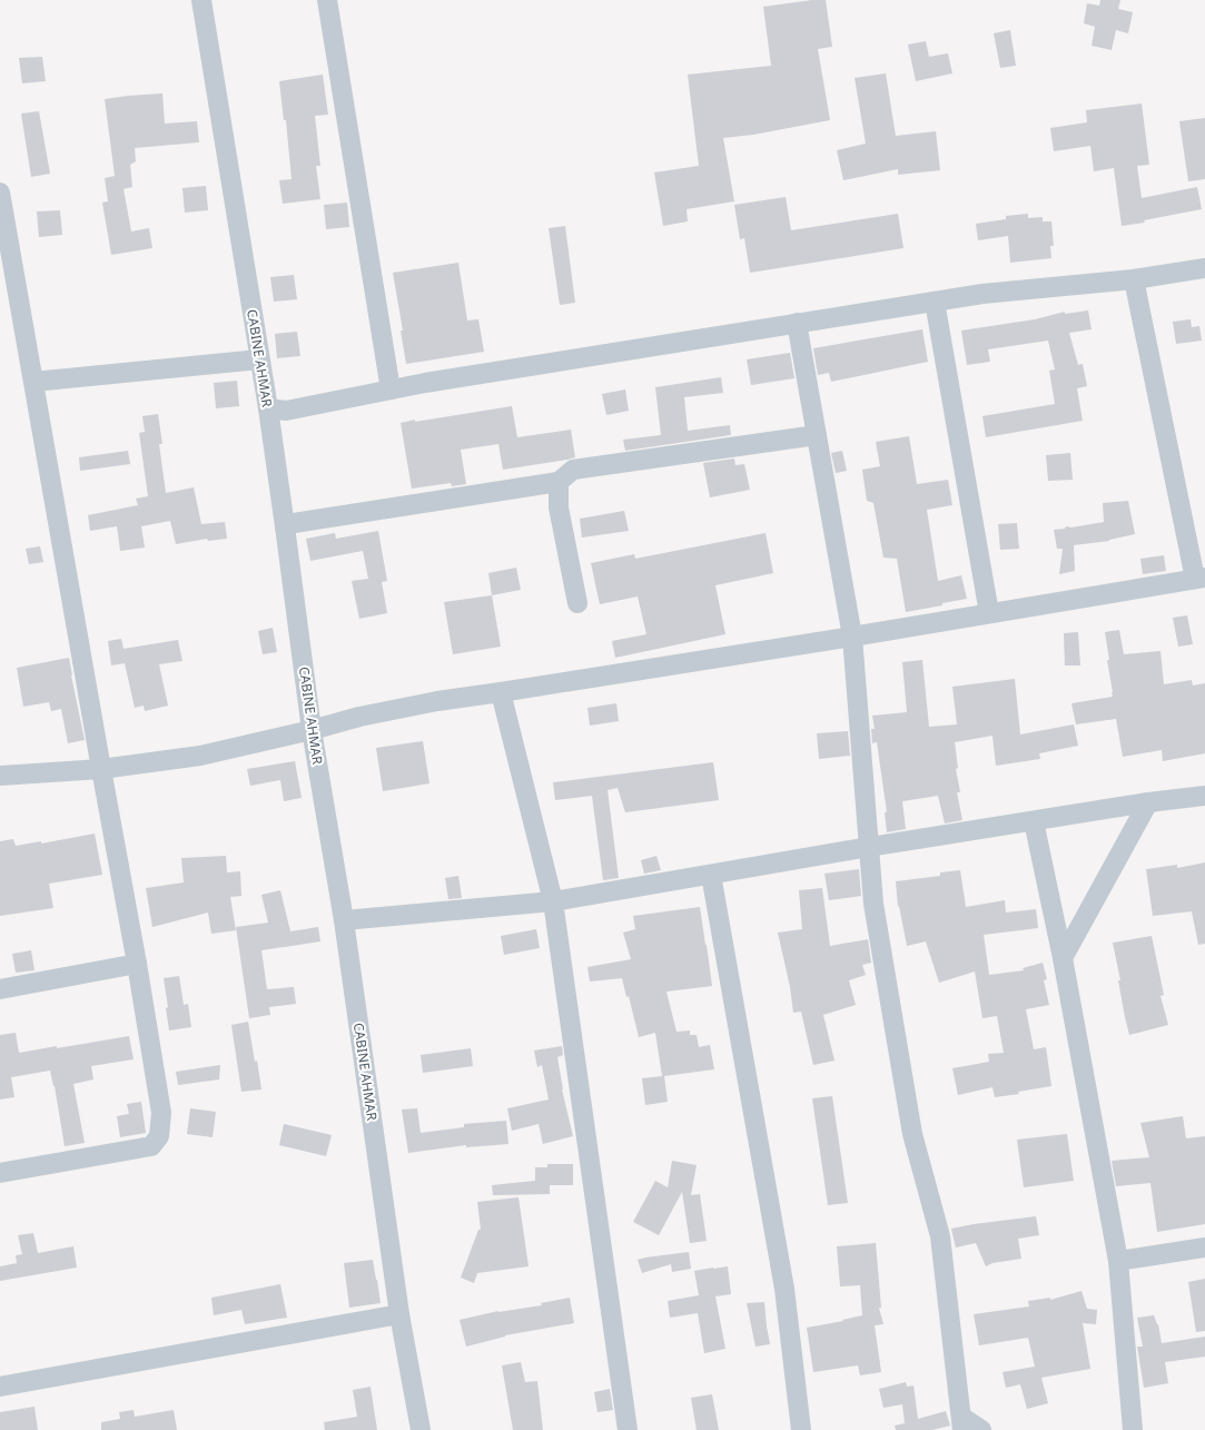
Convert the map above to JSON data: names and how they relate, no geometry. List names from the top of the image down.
{
  "streets": {
    "street": ["CABINE AHMAR"]
  }
}
